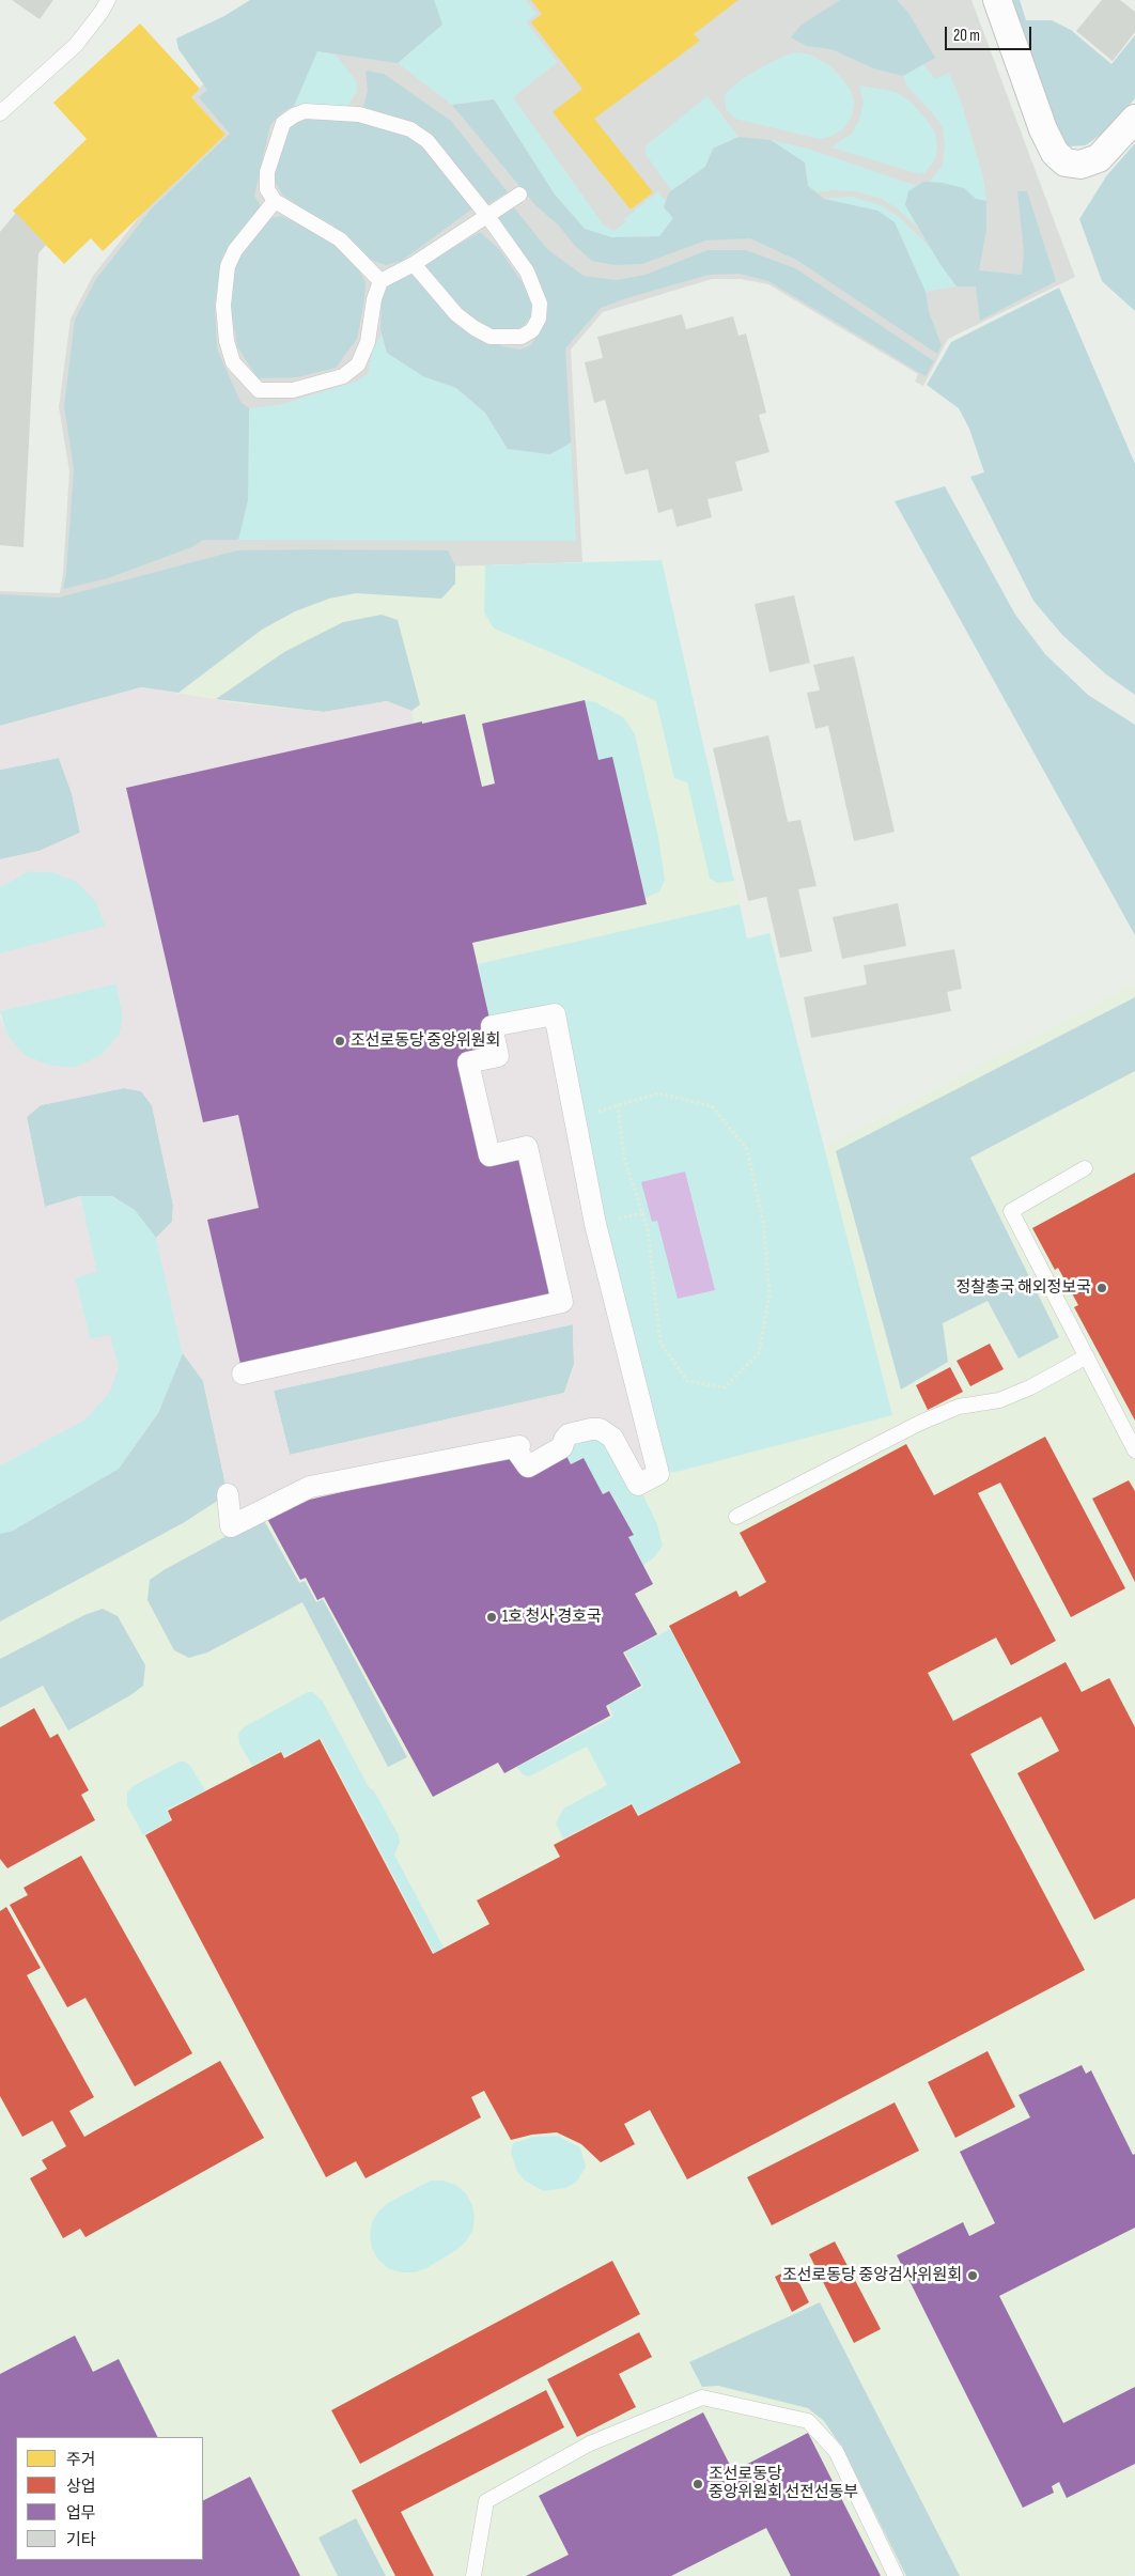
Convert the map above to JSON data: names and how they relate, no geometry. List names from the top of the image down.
{
  "places": [
    "조선로동당 중앙위원회",
    "정찰총국 해외정보국",
    "1호 청사 경호국",
    "조선로동당 중앙검사위원회",
    "조선로동당 중앙위원회 선전선동부"
  ],
  "legend": [
    "주거",
    "상업",
    "업무",
    "기타"
  ],
  "scale_bar": "20 m"
}
